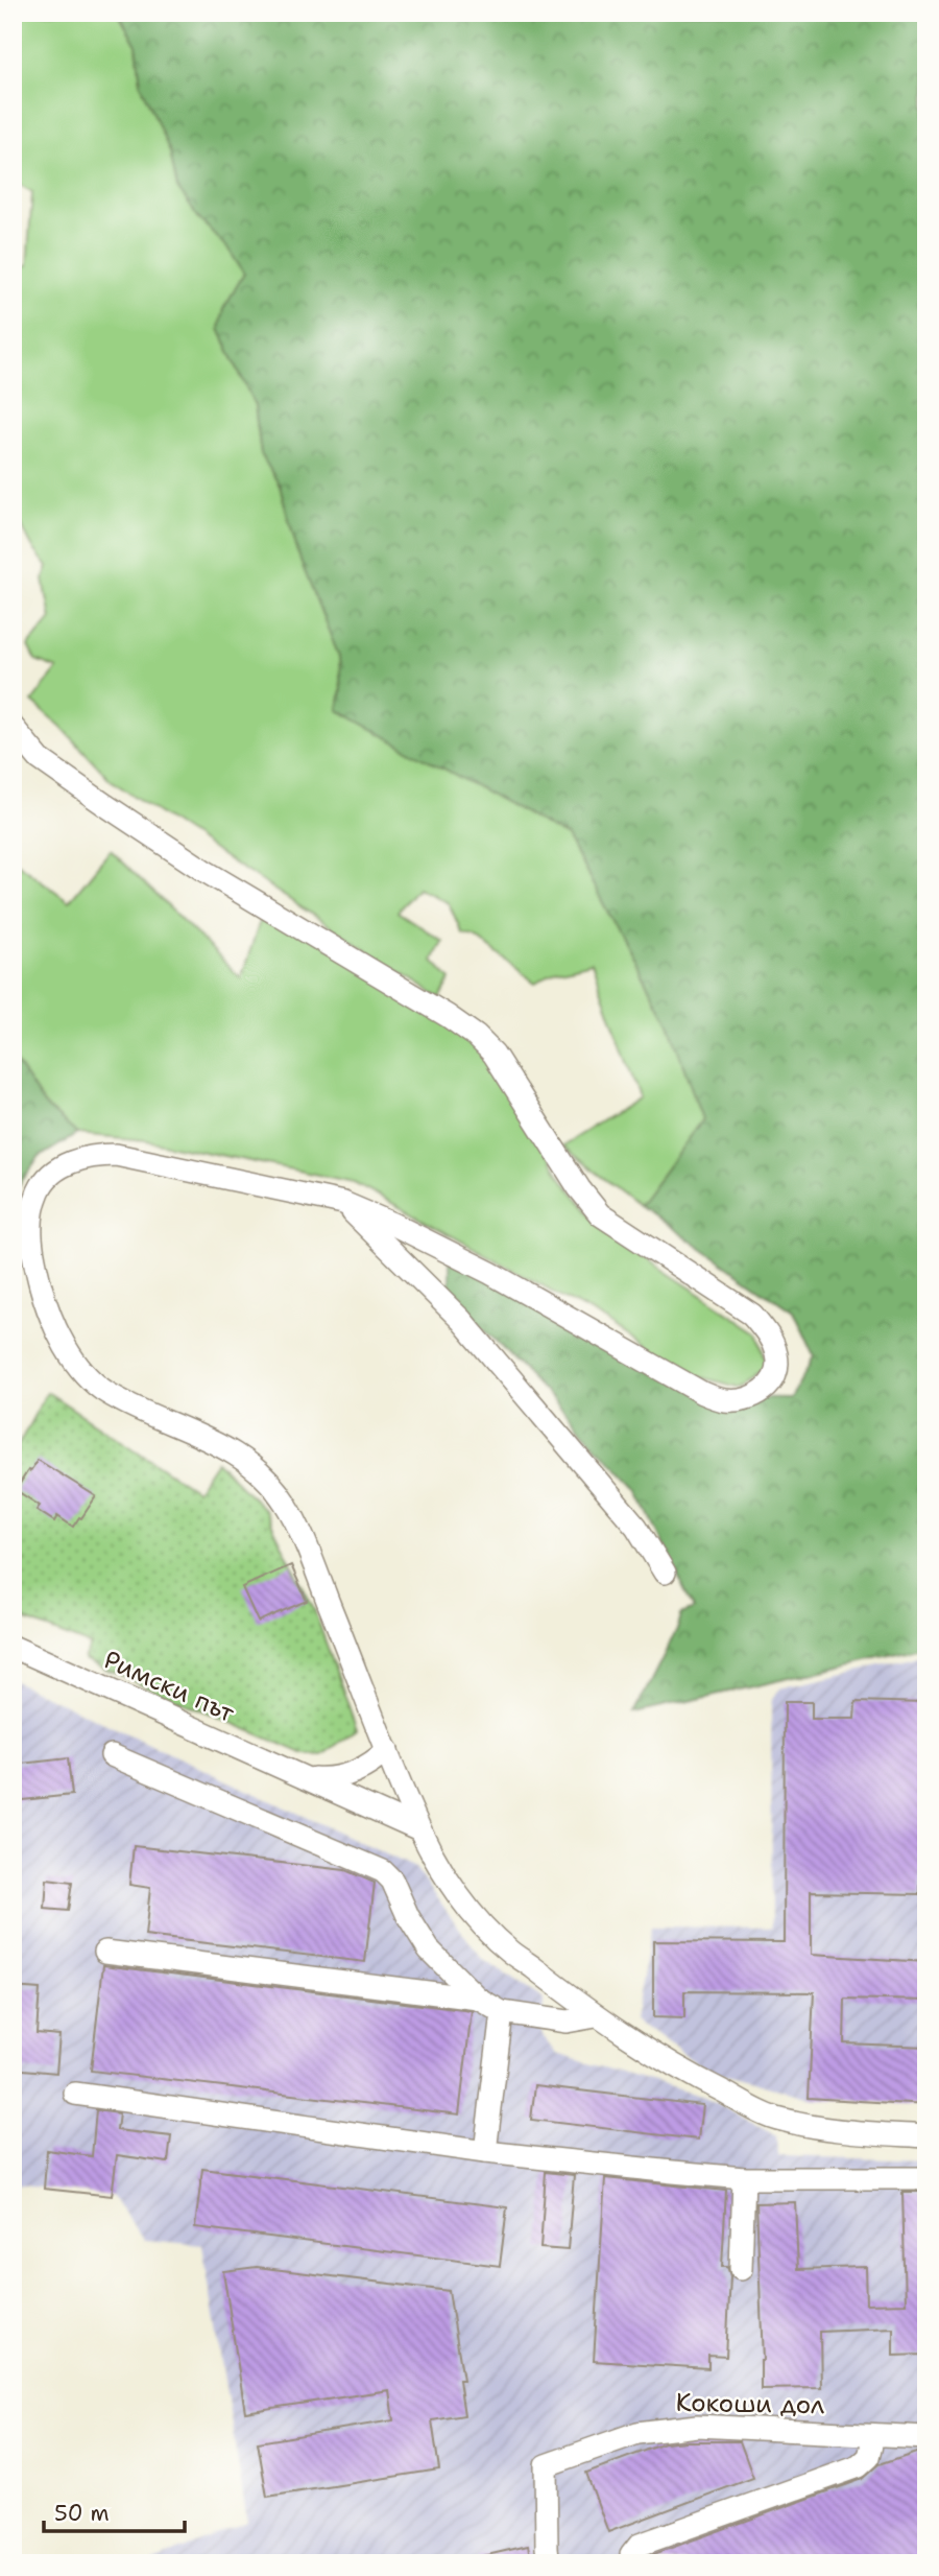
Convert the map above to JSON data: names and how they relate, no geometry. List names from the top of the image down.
{
  "streets": {
    "street": ["Римски път", "Кокоши дол"]
  },
  "scale_bar": "50 m"
}
